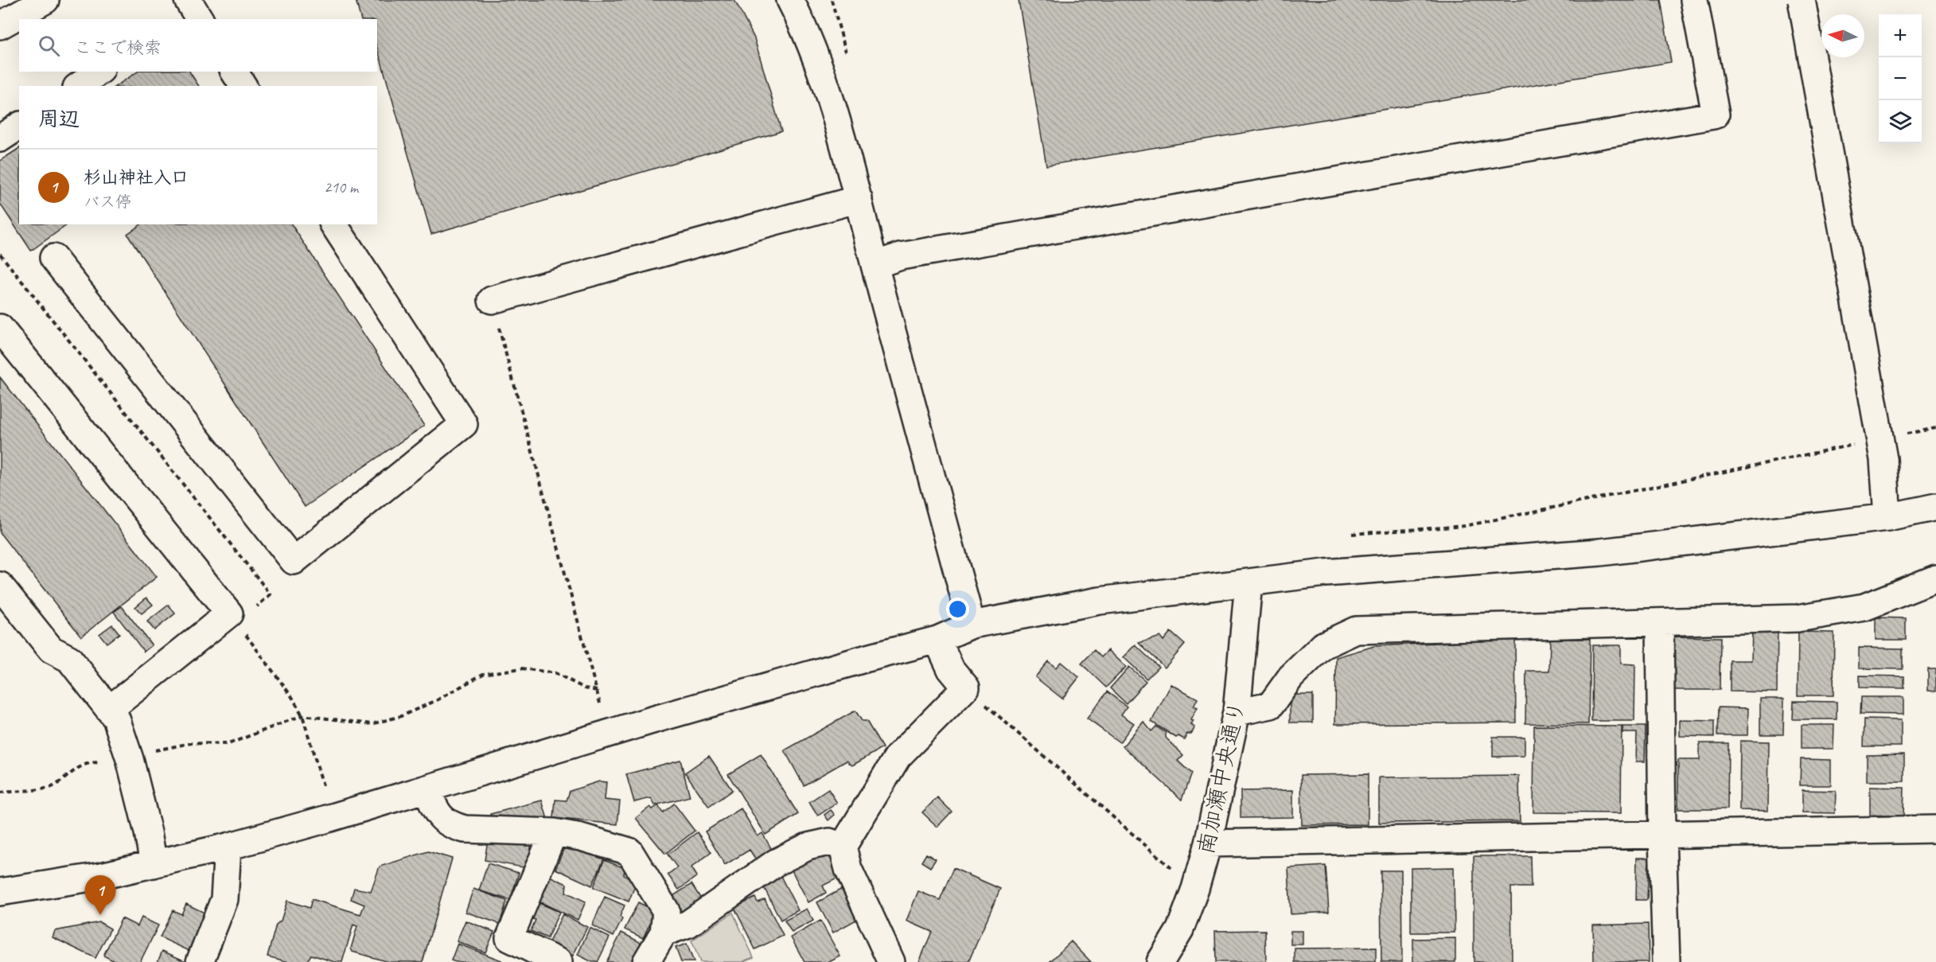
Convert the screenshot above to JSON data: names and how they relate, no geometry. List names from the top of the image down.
{
  "streets": {
    "street": ["南加瀬中央通り"]
  },
  "north": "left",
  "page": {
    "map_buttons": ["+", "−"],
    "search": "ここで検索",
    "heading": "周辺",
    "list": [
      {
        "mark": "1",
        "name": "杉山神社入口",
        "note": "バス停",
        "value": "210 m"
      }
    ],
    "pins": "1"
  }
}
